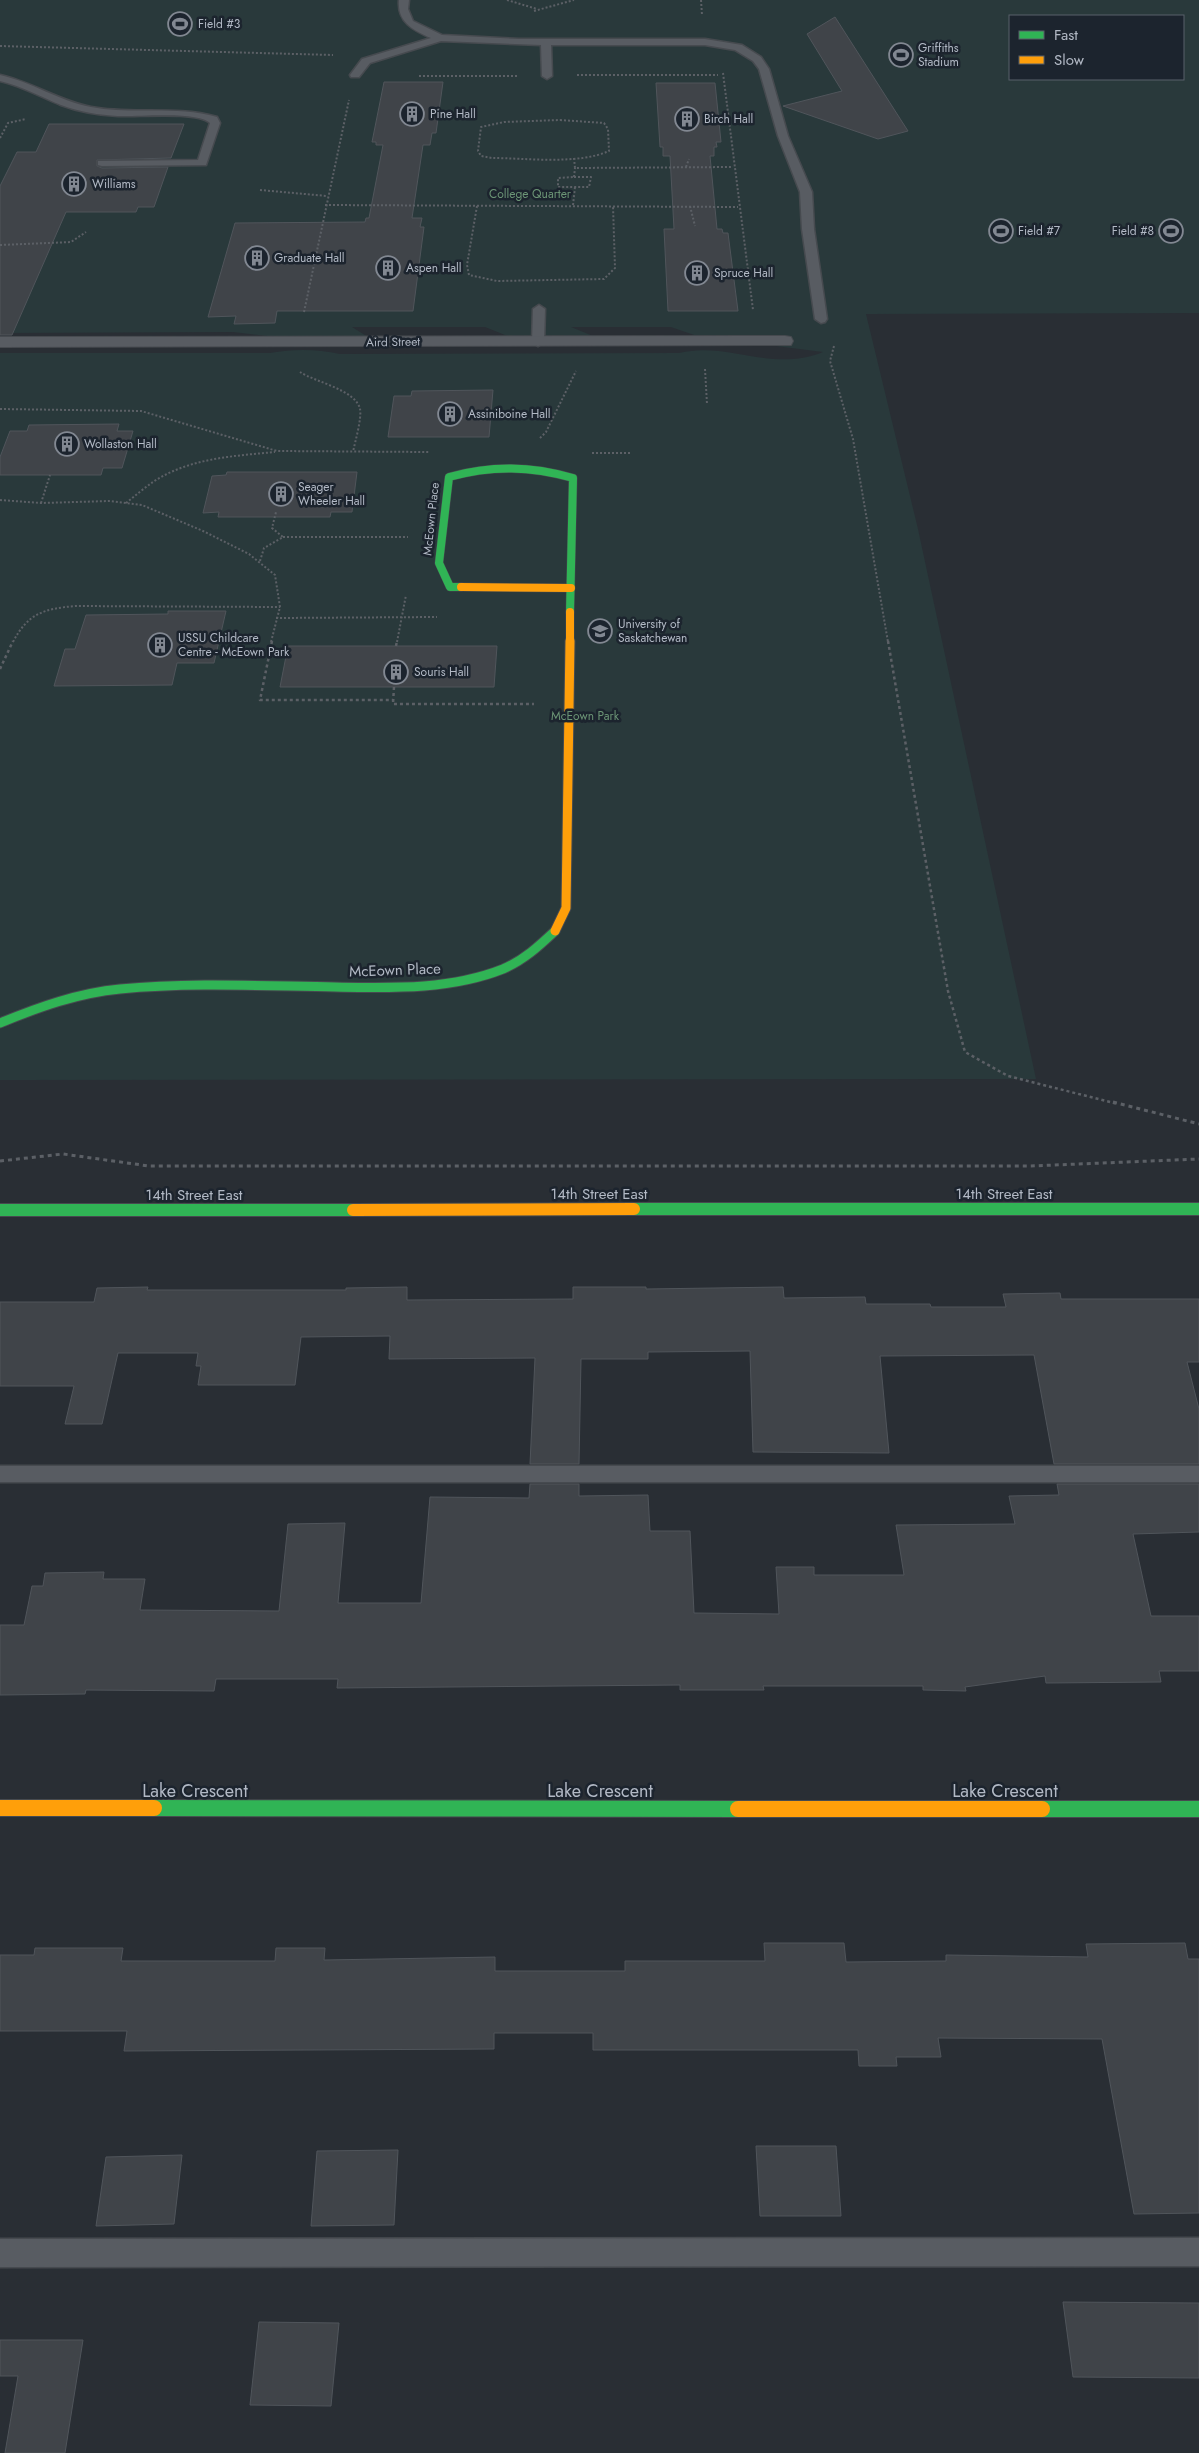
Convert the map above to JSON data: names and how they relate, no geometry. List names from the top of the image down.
{
  "streets": {
    "street": [
      "Aird Street",
      "McEown Place",
      "14th Street East",
      "Lake Crescent"
    ]
  },
  "parks": ["College Quarter", "McEown Park"],
  "places": {
    "sports": [
      "Field #3",
      "Griffiths Stadium",
      "Field #7",
      "Field #8"
    ],
    "building": [
      "Pine Hall",
      "Birch Hall",
      "Williams",
      "Graduate Hall",
      "Aspen Hall",
      "Spruce Hall",
      "Assiniboine Hall",
      "Wollaston Hall",
      "Seager Wheeler Hall",
      "USSU Childcare Centre - McEown Park",
      "Souris Hall"
    ],
    "school or university": ["University of Saskatchewan"]
  },
  "legend": ["Fast", "Slow"]
}
